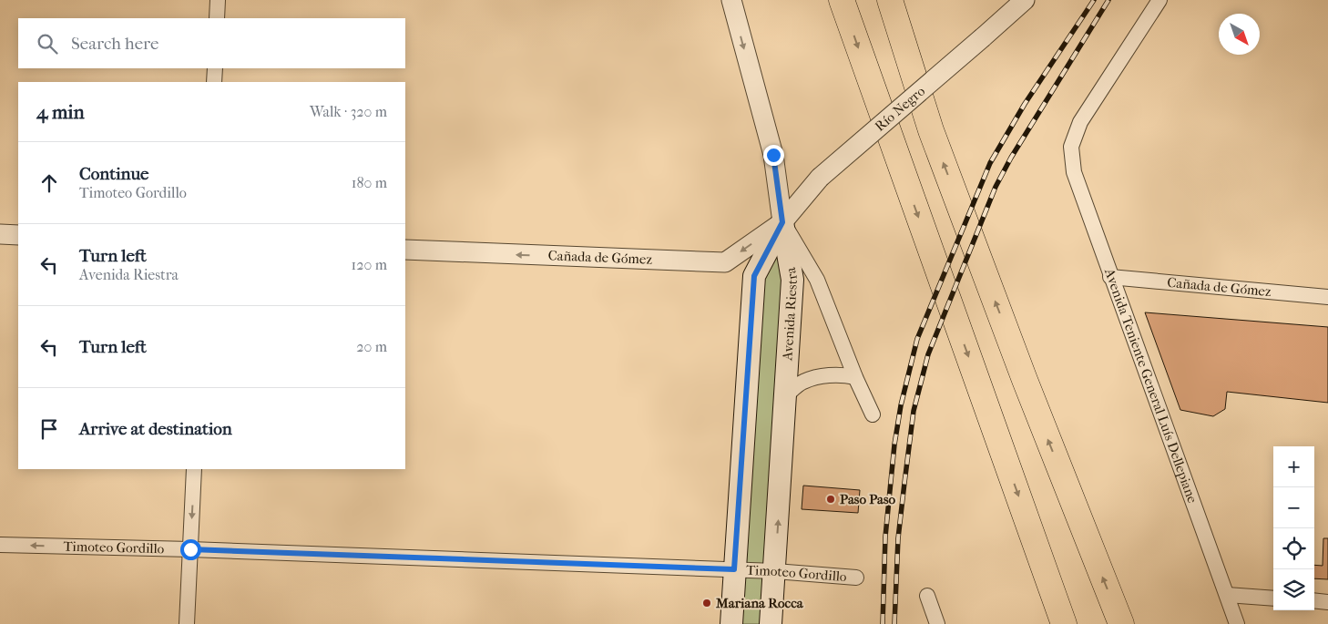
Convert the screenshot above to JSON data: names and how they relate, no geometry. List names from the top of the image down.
{
  "streets": {
    "main road": ["Avenida Riestra"],
    "street": [
      "Río Negro",
      "Cañada de Gómez",
      "Avenida Teniente General Luís Dellepiane",
      "Timoteo Gordillo"
    ]
  },
  "crossings": [
    ["Río Negro", "Cañada de Gómez"],
    ["Río Negro", "Avenida Riestra"],
    ["Cañada de Gómez", "Avenida Riestra"],
    ["Cañada de Gómez", "Avenida Teniente General Luís Dellepiane"],
    ["Avenida Riestra", "Timoteo Gordillo"]
  ],
  "one_way": ["Cañada de Gómez"],
  "places": ["Paso Paso", "Mariana Rocca"],
  "north": "bottom right",
  "page": {
    "search": "Search here",
    "heading": ["4 min", "Walk · 320 m"],
    "list": [
      ["Continue", "Timoteo Gordillo", "180 m"],
      ["Turn left", "Avenida Riestra", "120 m"],
      ["Turn left", "20 m"],
      "Arrive at destination"
    ],
    "map_buttons": ["+", "−"]
  }
}
